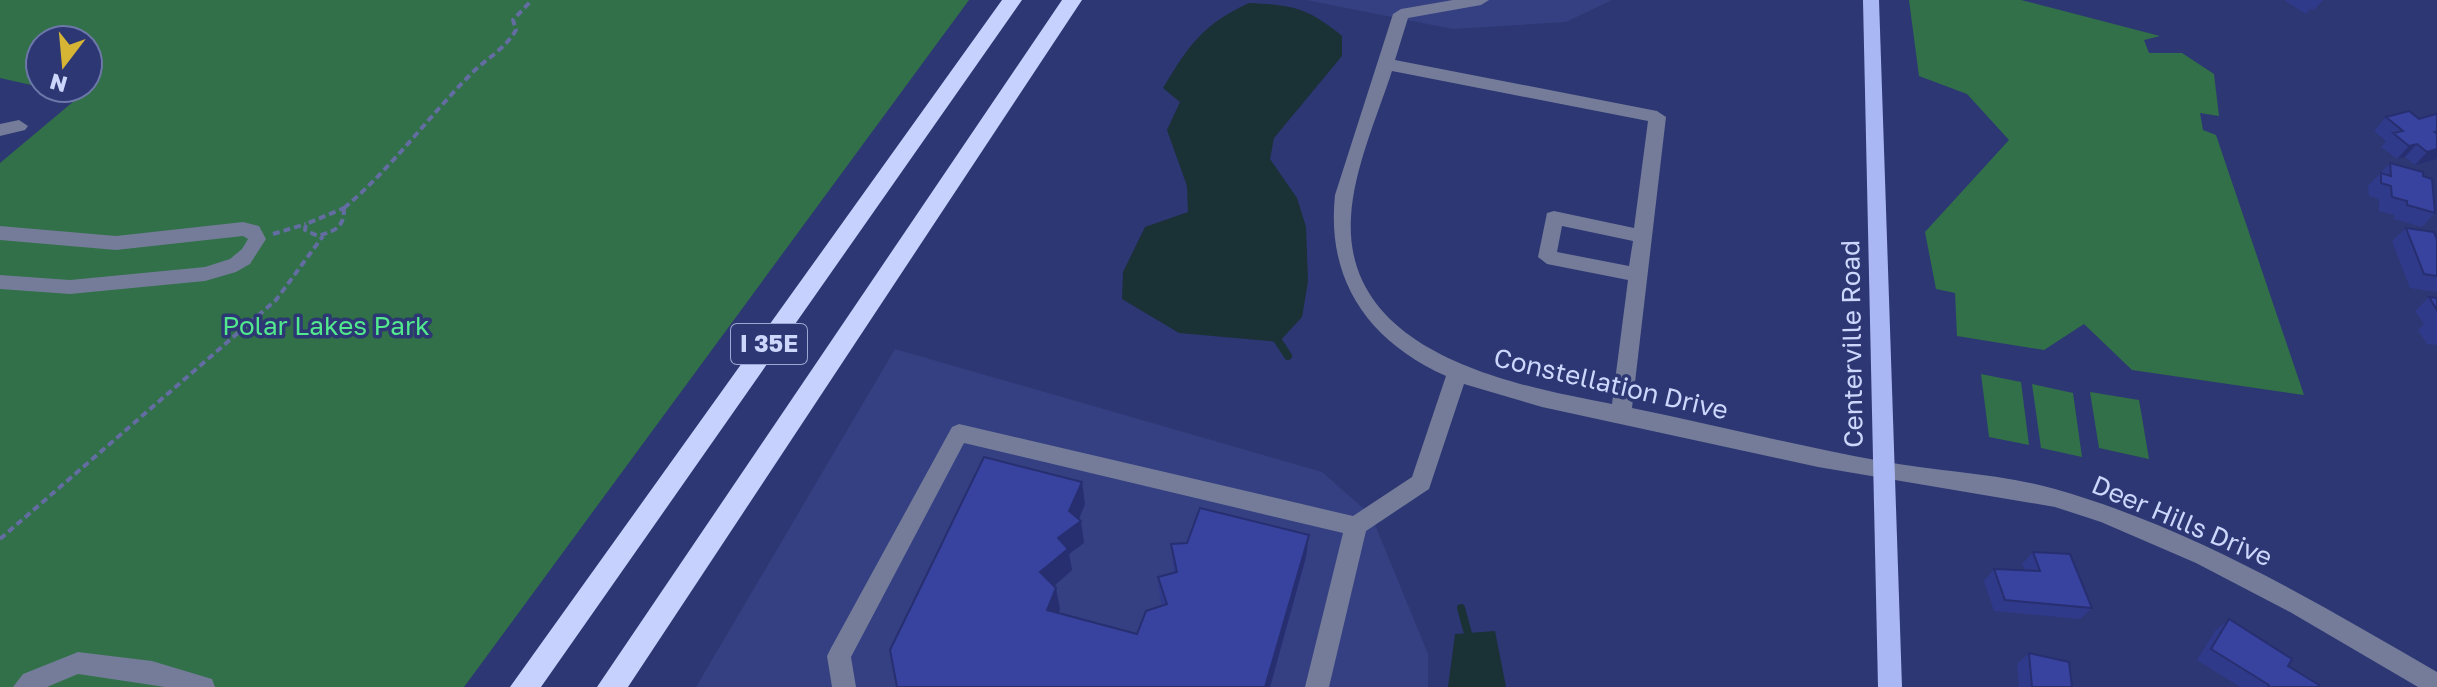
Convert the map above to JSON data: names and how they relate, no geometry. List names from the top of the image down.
{
  "streets": {
    "highway": ["I 35E"],
    "main road": ["Centerville Road"],
    "street": ["Constellation Drive", "Deer Hills Drive"]
  },
  "crossings": [
    ["Centerville Road", "Constellation Drive"],
    ["Centerville Road", "Deer Hills Drive"],
    ["Constellation Drive", "Deer Hills Drive"]
  ],
  "parks": ["Polar Lakes Park"],
  "north": "bottom"
}
